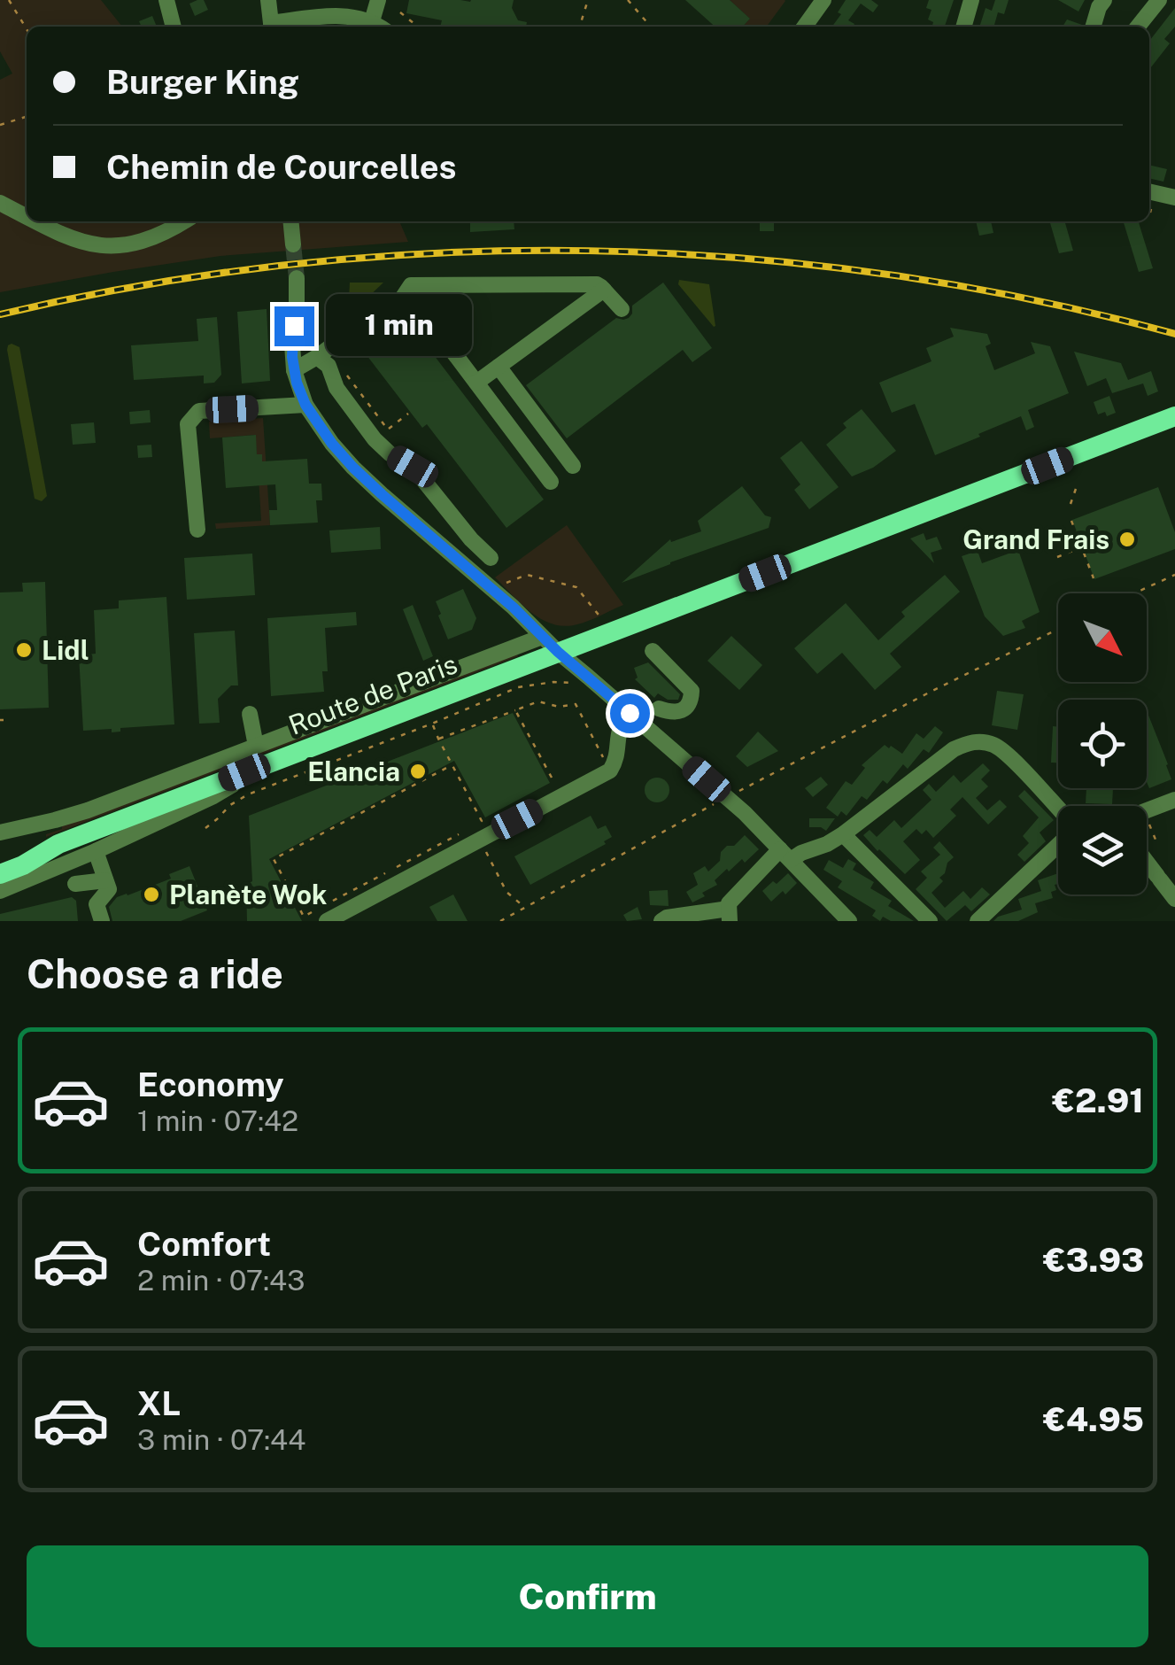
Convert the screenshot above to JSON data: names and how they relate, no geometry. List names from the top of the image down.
{
  "streets": {
    "main road": ["Route de Paris"]
  },
  "places": [
    "Grand Frais",
    "Lidl",
    "Elancia",
    "Planète Wok"
  ],
  "north": "bottom right",
  "page": {
    "banner": ["Burger King", "Chemin de Courcelles"],
    "bubble": "1 min",
    "heading": "Choose a ride",
    "list": [
      {
        "name": "Economy",
        "note": "1 min · 07:42",
        "value": "€2.91"
      },
      {
        "name": "Comfort",
        "note": "2 min · 07:43",
        "value": "€3.93"
      },
      {
        "name": "XL",
        "note": "3 min · 07:44",
        "value": "€4.95"
      }
    ],
    "buttons": "Confirm"
  }
}
